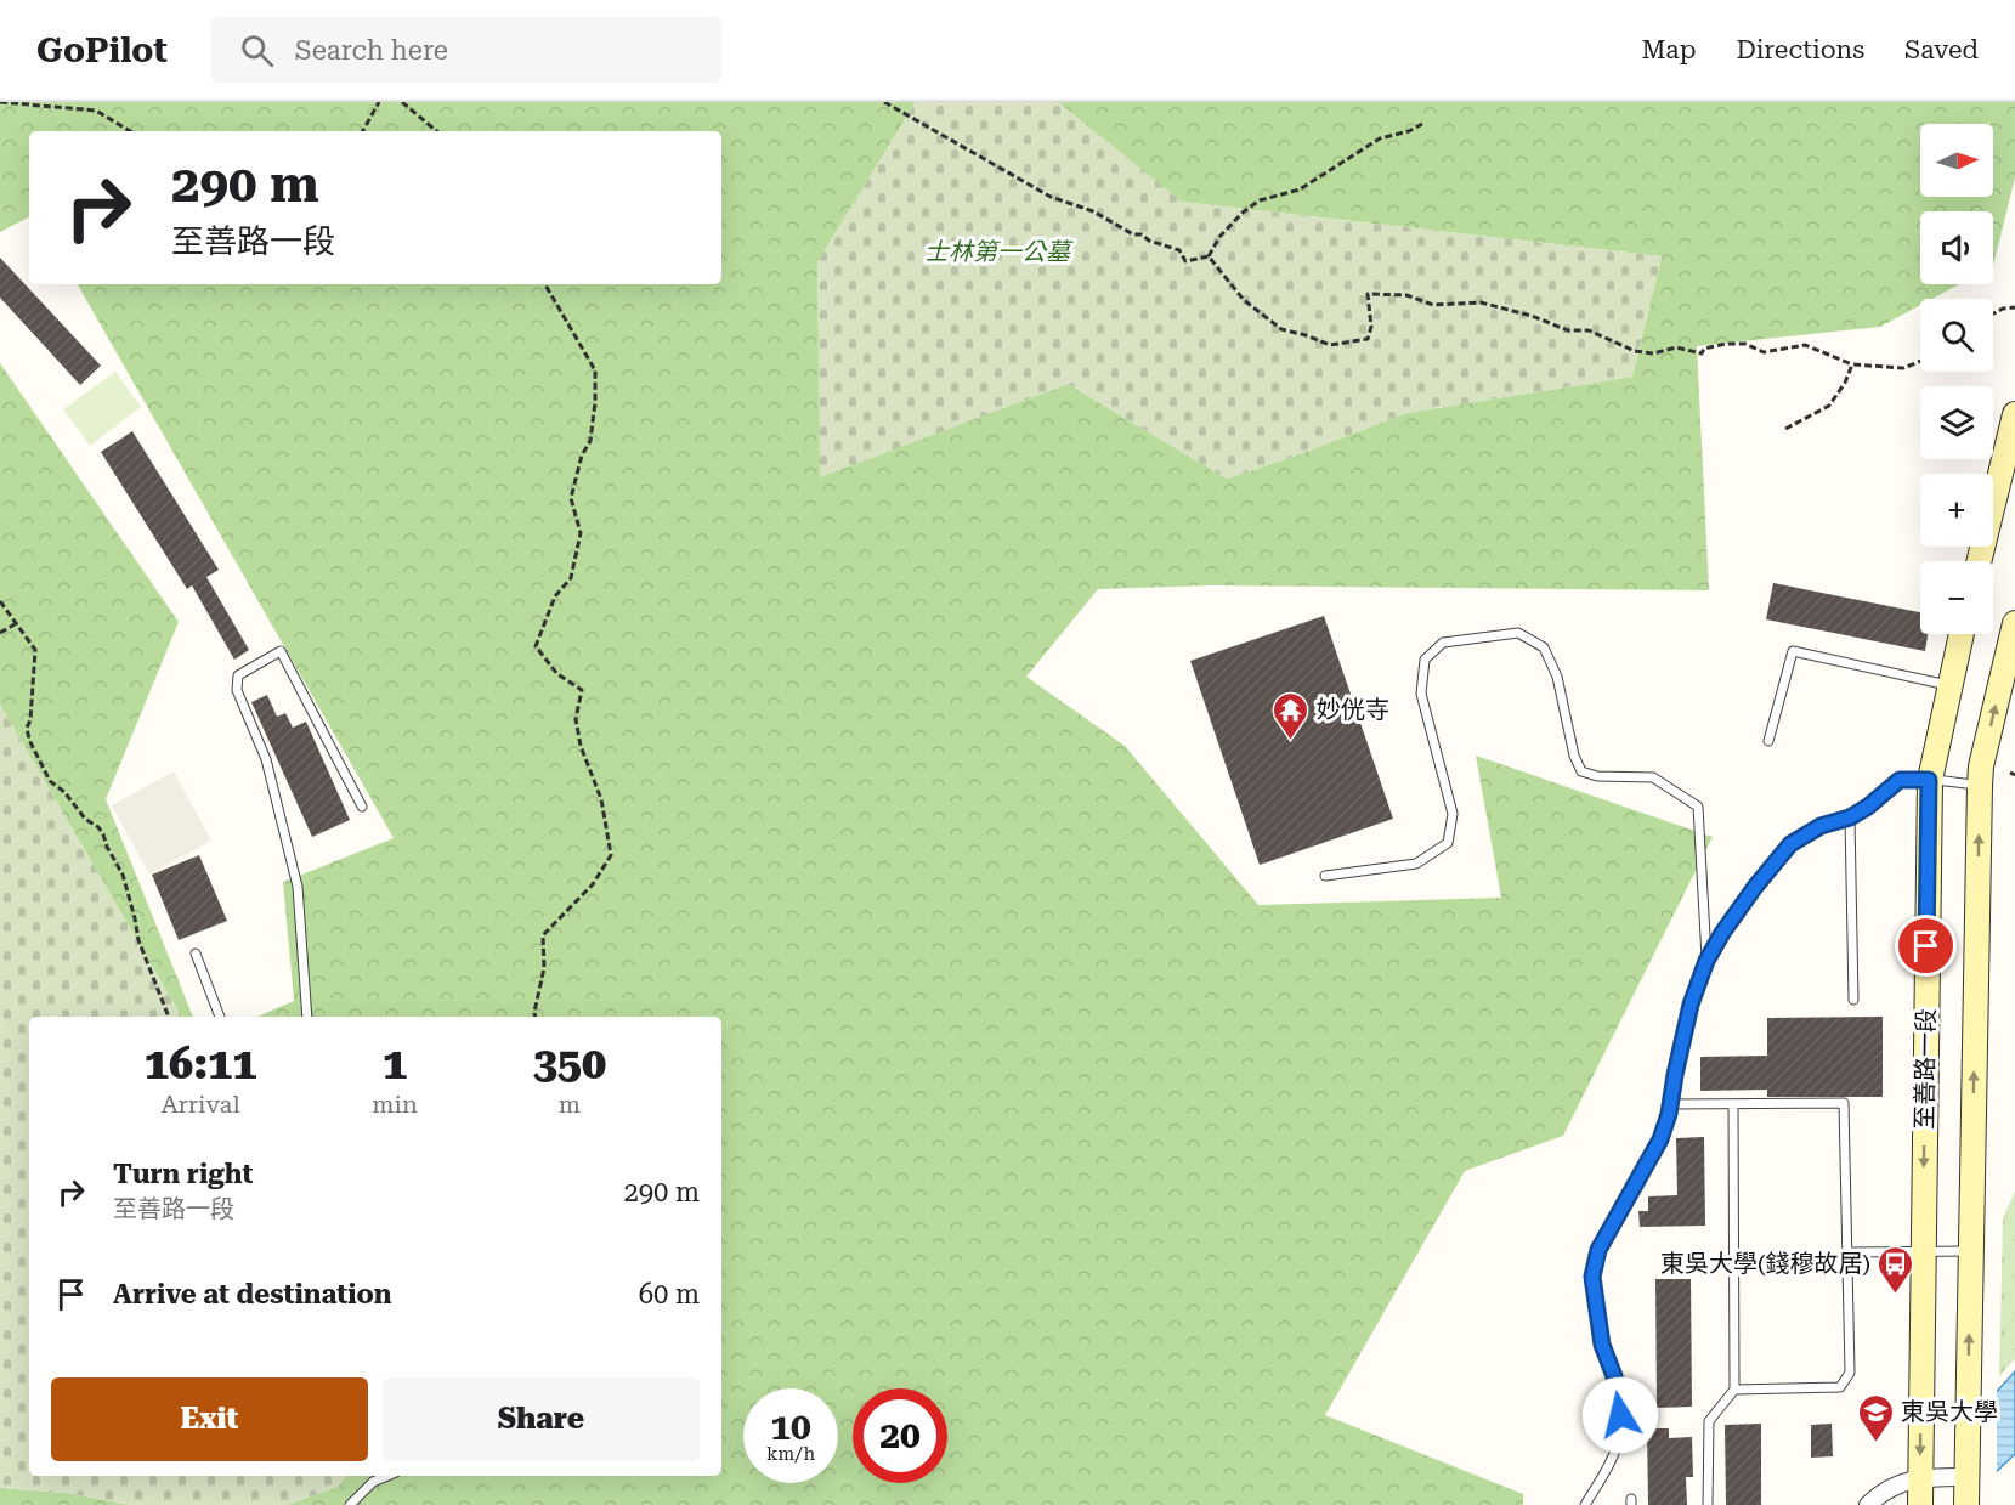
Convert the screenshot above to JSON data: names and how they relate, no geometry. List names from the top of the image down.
{
  "streets": {
    "main road": ["至善路一段"]
  },
  "parks": ["士林第一公墓"],
  "places": {
    "temple": ["妙侊寺"],
    "bus stop": ["東吳大學(錢穆故居)"],
    "school or university": ["東吳大學"]
  },
  "north": "right",
  "page": {
    "header": "GoPilot",
    "search": "Search here",
    "nav": ["Map", "Directions", "Saved"],
    "map_buttons": ["+", "−"],
    "turn": ["290 m", "至善路一段"],
    "eta": [
      "16:11",
      "Arrival",
      "1",
      "min",
      "350",
      "m"
    ],
    "list": [
      {
        "name": "Turn right",
        "note": "至善路一段",
        "value": "290 m"
      },
      {
        "name": "Arrive at destination",
        "value": "60 m"
      }
    ],
    "buttons": ["Exit", "Share"],
    "speed": "10 km/h",
    "limit": "20"
  }
}
